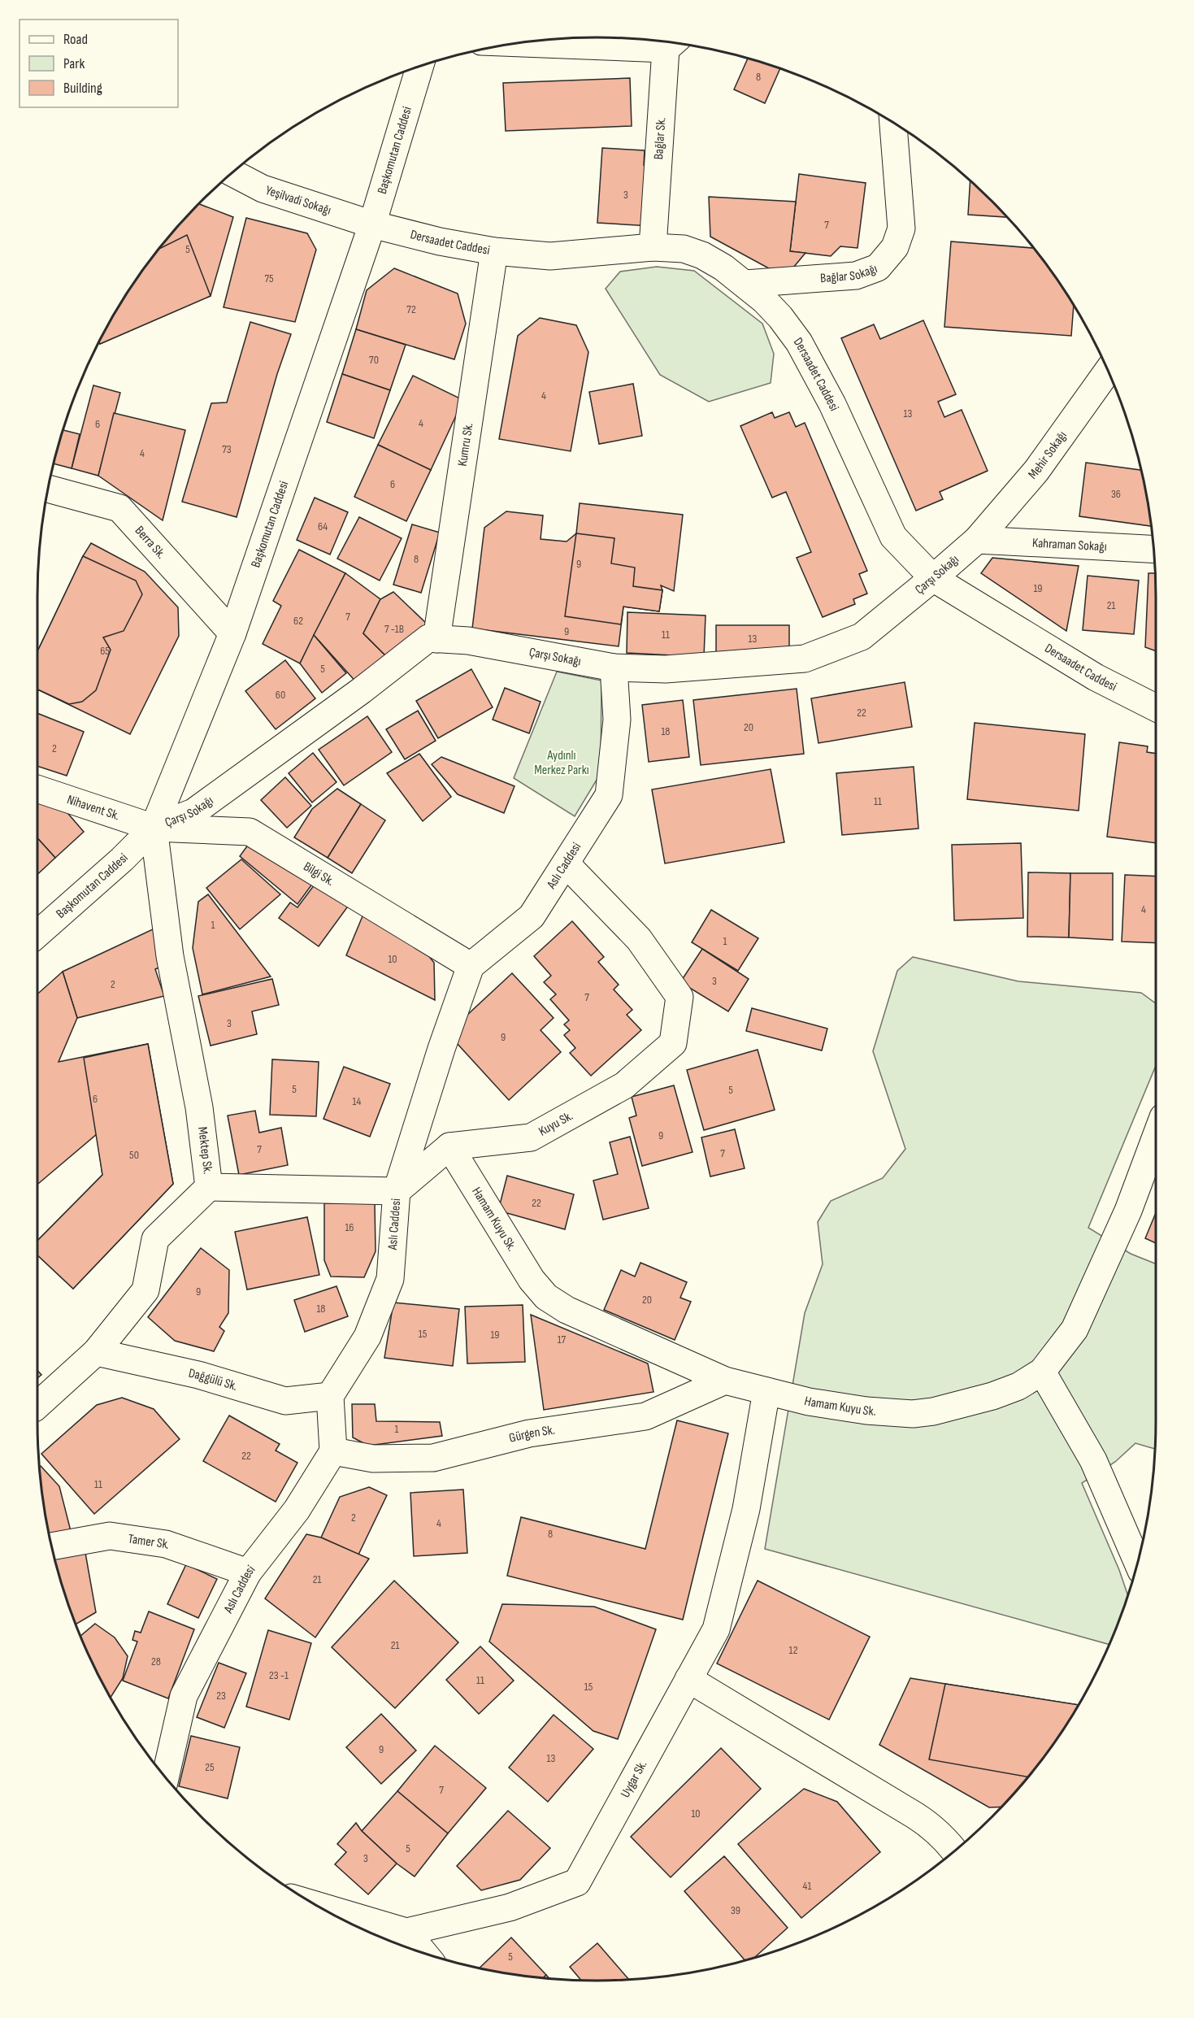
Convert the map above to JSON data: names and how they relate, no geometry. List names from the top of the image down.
{
  "streets": {
    "street": [
      "Bağlar Sk.",
      "Başkomutan Caddesi",
      "Yeşilvadi Sokağı",
      "Dersaadet Caddesi",
      "Bağlar Sokağı",
      "Kumru Sk.",
      "Mehir Sokağı",
      "Berra Sk.",
      "Kahraman Sokağı",
      "Çarşı Sokağı",
      "Nihavent Sk.",
      "Aslı Caddesi",
      "Bilgi Sk.",
      "Kuyu Sk.",
      "Mektep Sk.",
      "Hamam Kuyu Sk.",
      "Dağgülü Sk.",
      "Gürgen Sk.",
      "Tamer Sk.",
      "Uygar Sk."
    ]
  },
  "crossings": [
    ["Bağlar Sk.", "Dersaadet Caddesi"],
    ["Başkomutan Caddesi", "Yeşilvadi Sokağı"],
    ["Başkomutan Caddesi", "Dersaadet Caddesi"],
    ["Başkomutan Caddesi", "Berra Sk."],
    ["Başkomutan Caddesi", "Çarşı Sokağı"],
    ["Başkomutan Caddesi", "Nihavent Sk."],
    ["Başkomutan Caddesi", "Bilgi Sk."],
    ["Başkomutan Caddesi", "Mektep Sk."],
    ["Yeşilvadi Sokağı", "Dersaadet Caddesi"],
    ["Dersaadet Caddesi", "Bağlar Sokağı"],
    ["Dersaadet Caddesi", "Kumru Sk."],
    ["Dersaadet Caddesi", "Çarşı Sokağı"],
    ["Kumru Sk.", "Çarşı Sokağı"],
    ["Mehir Sokağı", "Kahraman Sokağı"],
    ["Mehir Sokağı", "Çarşı Sokağı"],
    ["Kahraman Sokağı", "Çarşı Sokağı"],
    ["Çarşı Sokağı", "Nihavent Sk."],
    ["Çarşı Sokağı", "Aslı Caddesi"],
    ["Çarşı Sokağı", "Bilgi Sk."],
    ["Çarşı Sokağı", "Mektep Sk."],
    ["Nihavent Sk.", "Bilgi Sk."],
    ["Nihavent Sk.", "Mektep Sk."],
    ["Aslı Caddesi", "Bilgi Sk."],
    ["Aslı Caddesi", "Kuyu Sk."],
    ["Aslı Caddesi", "Dağgülü Sk."],
    ["Aslı Caddesi", "Gürgen Sk."],
    ["Aslı Caddesi", "Tamer Sk."],
    ["Bilgi Sk.", "Mektep Sk."],
    ["Kuyu Sk.", "Hamam Kuyu Sk."],
    ["Mektep Sk.", "Dağgülü Sk."],
    ["Hamam Kuyu Sk.", "Gürgen Sk."],
    ["Hamam Kuyu Sk.", "Uygar Sk."]
  ],
  "parks": ["Aydınlı Merkez Parkı"],
  "house_numbers": [
    "8",
    "3",
    "7",
    "5",
    "75",
    "72",
    "70",
    "4",
    "13",
    "4",
    "6",
    "73",
    "4",
    "6",
    "36",
    "64",
    "8",
    "9",
    "19",
    "21",
    "7",
    "62",
    "7 -1B",
    "9",
    "11",
    "13",
    "65",
    "5",
    "60",
    "22",
    "20",
    "18",
    "2",
    "11",
    "4",
    "1",
    "1",
    "10",
    "3",
    "2",
    "7",
    "3",
    "9",
    "5",
    "5",
    "6",
    "14",
    "9",
    "7",
    "7",
    "50",
    "22",
    "16",
    "9",
    "20",
    "18",
    "15",
    "19",
    "17",
    "1",
    "22",
    "11",
    "2",
    "4",
    "8",
    "21",
    "21",
    "12",
    "28",
    "23 -1",
    "11",
    "15",
    "23",
    "9",
    "13",
    "25",
    "7",
    "10",
    "5",
    "3",
    "41",
    "39",
    "5"
  ],
  "legend": ["Road", "Park", "Building"]
}
